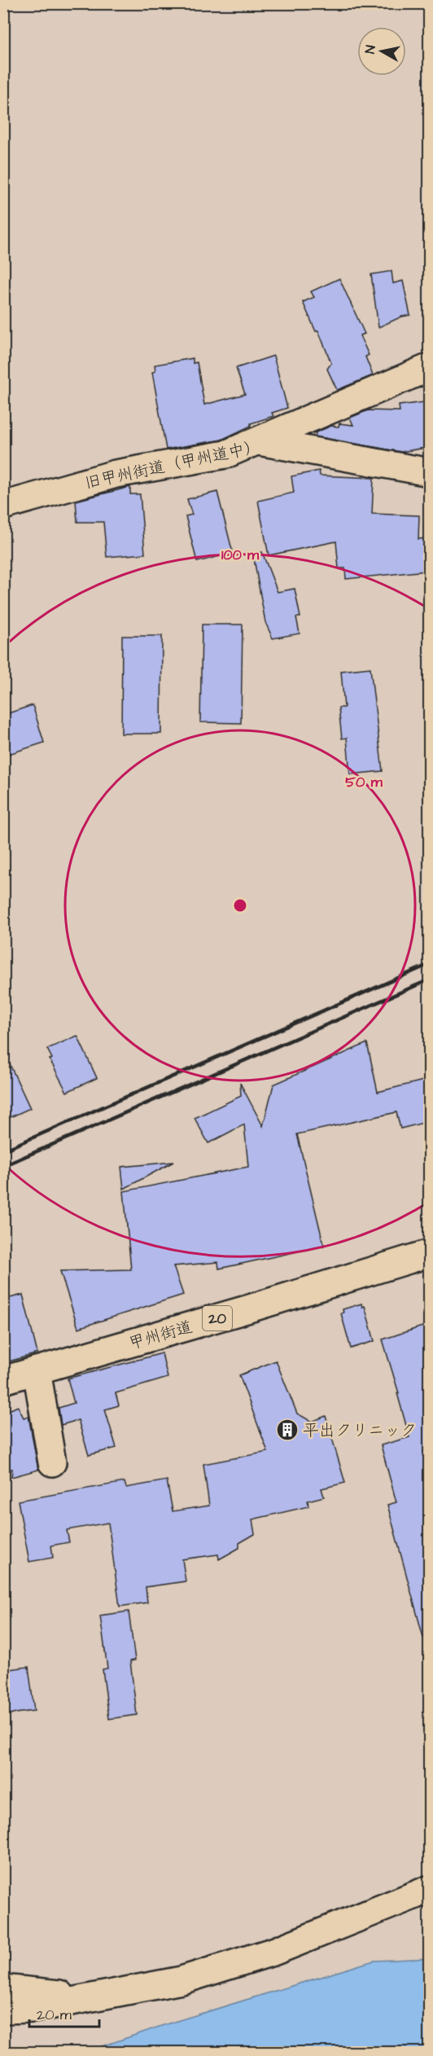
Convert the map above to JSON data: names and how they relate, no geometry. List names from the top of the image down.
{
  "streets": {
    "main road": ["旧甲州街道（甲州道中）", "20", "甲州街道"]
  },
  "places": {
    "building": ["平出クリニック"]
  },
  "scale_bar": "20 m",
  "north": "left",
  "rings": ["100 m", "50 m"]
}
